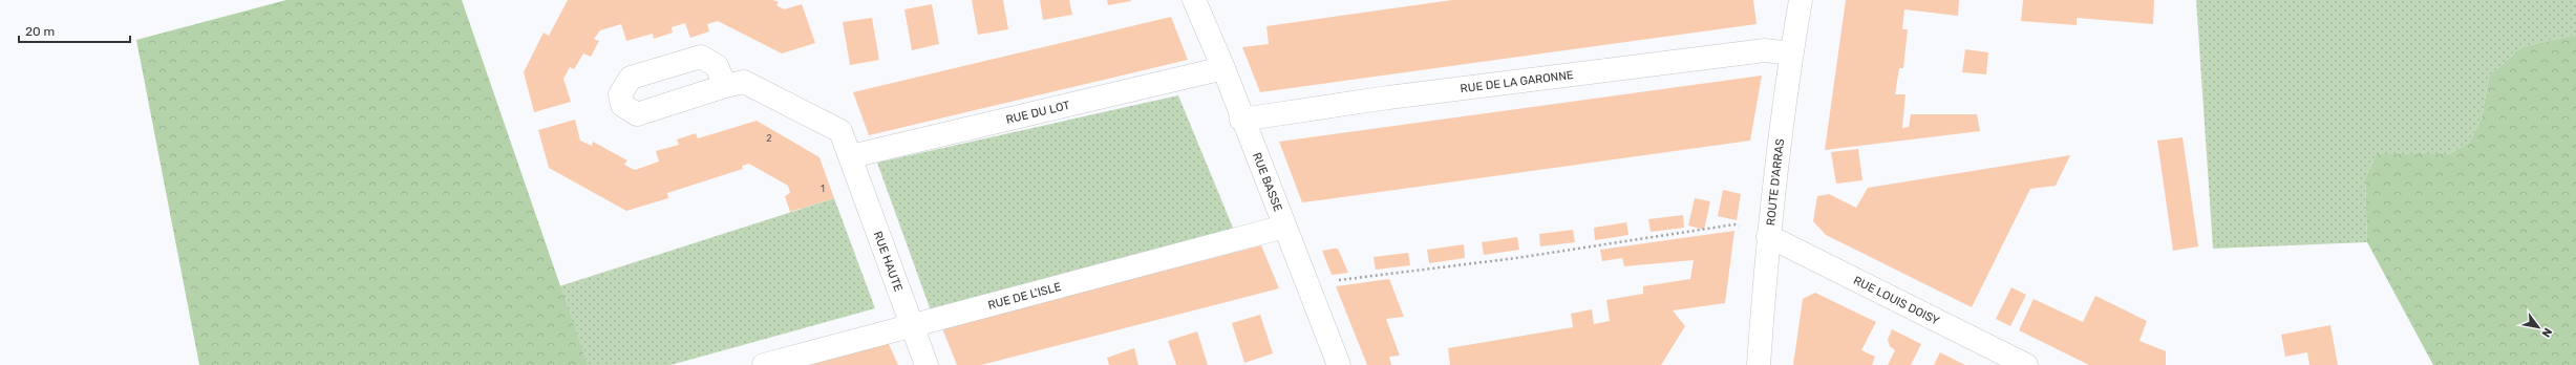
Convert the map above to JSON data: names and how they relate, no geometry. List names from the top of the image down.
{
  "streets": {
    "street": [
      "RUE DE LA GARONNE",
      "RUE DU LOT",
      "RUE BASSE",
      "ROUTE D'ARRAS",
      "RUE HAUTE",
      "RUE DE L'ISLE",
      "RUE LOUIS DOISY"
    ]
  },
  "crossings": [
    ["RUE DE LA GARONNE", "RUE BASSE"],
    ["RUE DE LA GARONNE", "ROUTE D'ARRAS"],
    ["RUE DU LOT", "RUE BASSE"],
    ["RUE DU LOT", "RUE HAUTE"],
    ["RUE BASSE", "RUE DE L'ISLE"],
    ["ROUTE D'ARRAS", "RUE LOUIS DOISY"],
    ["RUE HAUTE", "RUE DE L'ISLE"]
  ],
  "house_numbers": ["2", "1"],
  "scale_bar": "20 m",
  "north": "bottom right"
}
